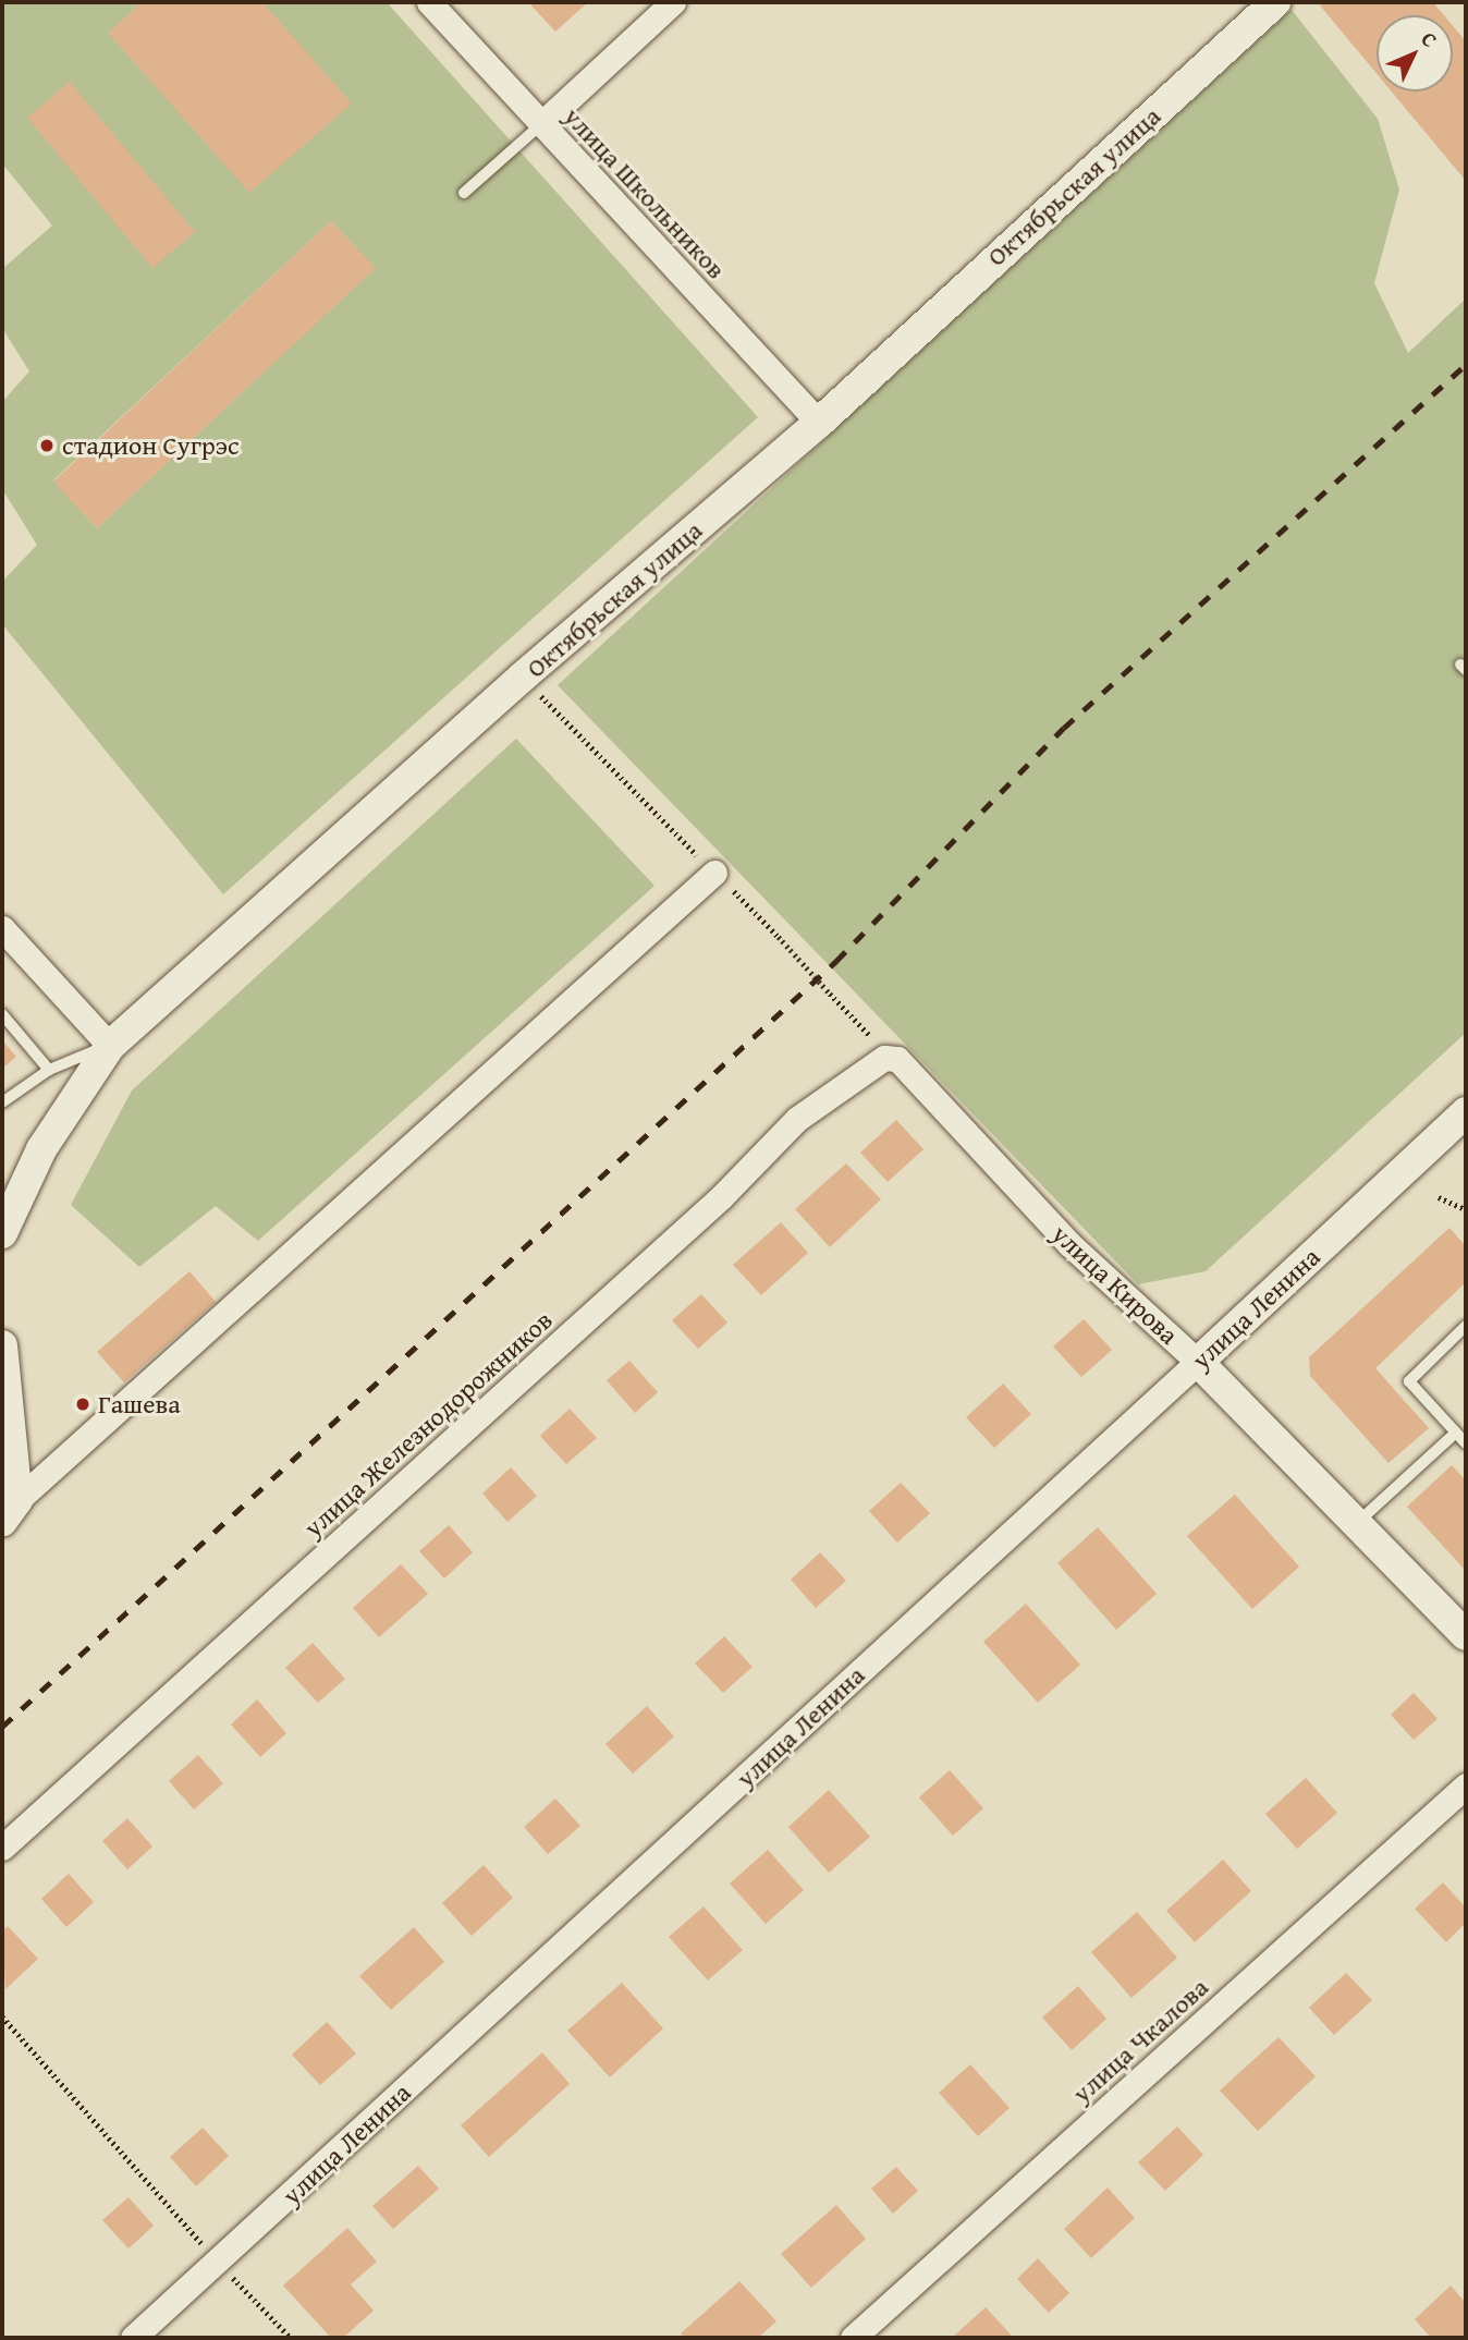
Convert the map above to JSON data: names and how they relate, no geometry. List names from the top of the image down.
{
  "streets": {
    "street": [
      "Октябрьская улица",
      "улица Школьников",
      "улица Кирова",
      "улица Ленина",
      "улица Железнодорожников",
      "улица Чкалова"
    ]
  },
  "crossings": [
    ["Октябрьская улица", "улица Школьников"],
    ["улица Кирова", "улица Ленина"],
    ["улица Кирова", "улица Железнодорожников"]
  ],
  "places": ["стадион Сугрэс", "Гашева"],
  "north": "top right"
}
